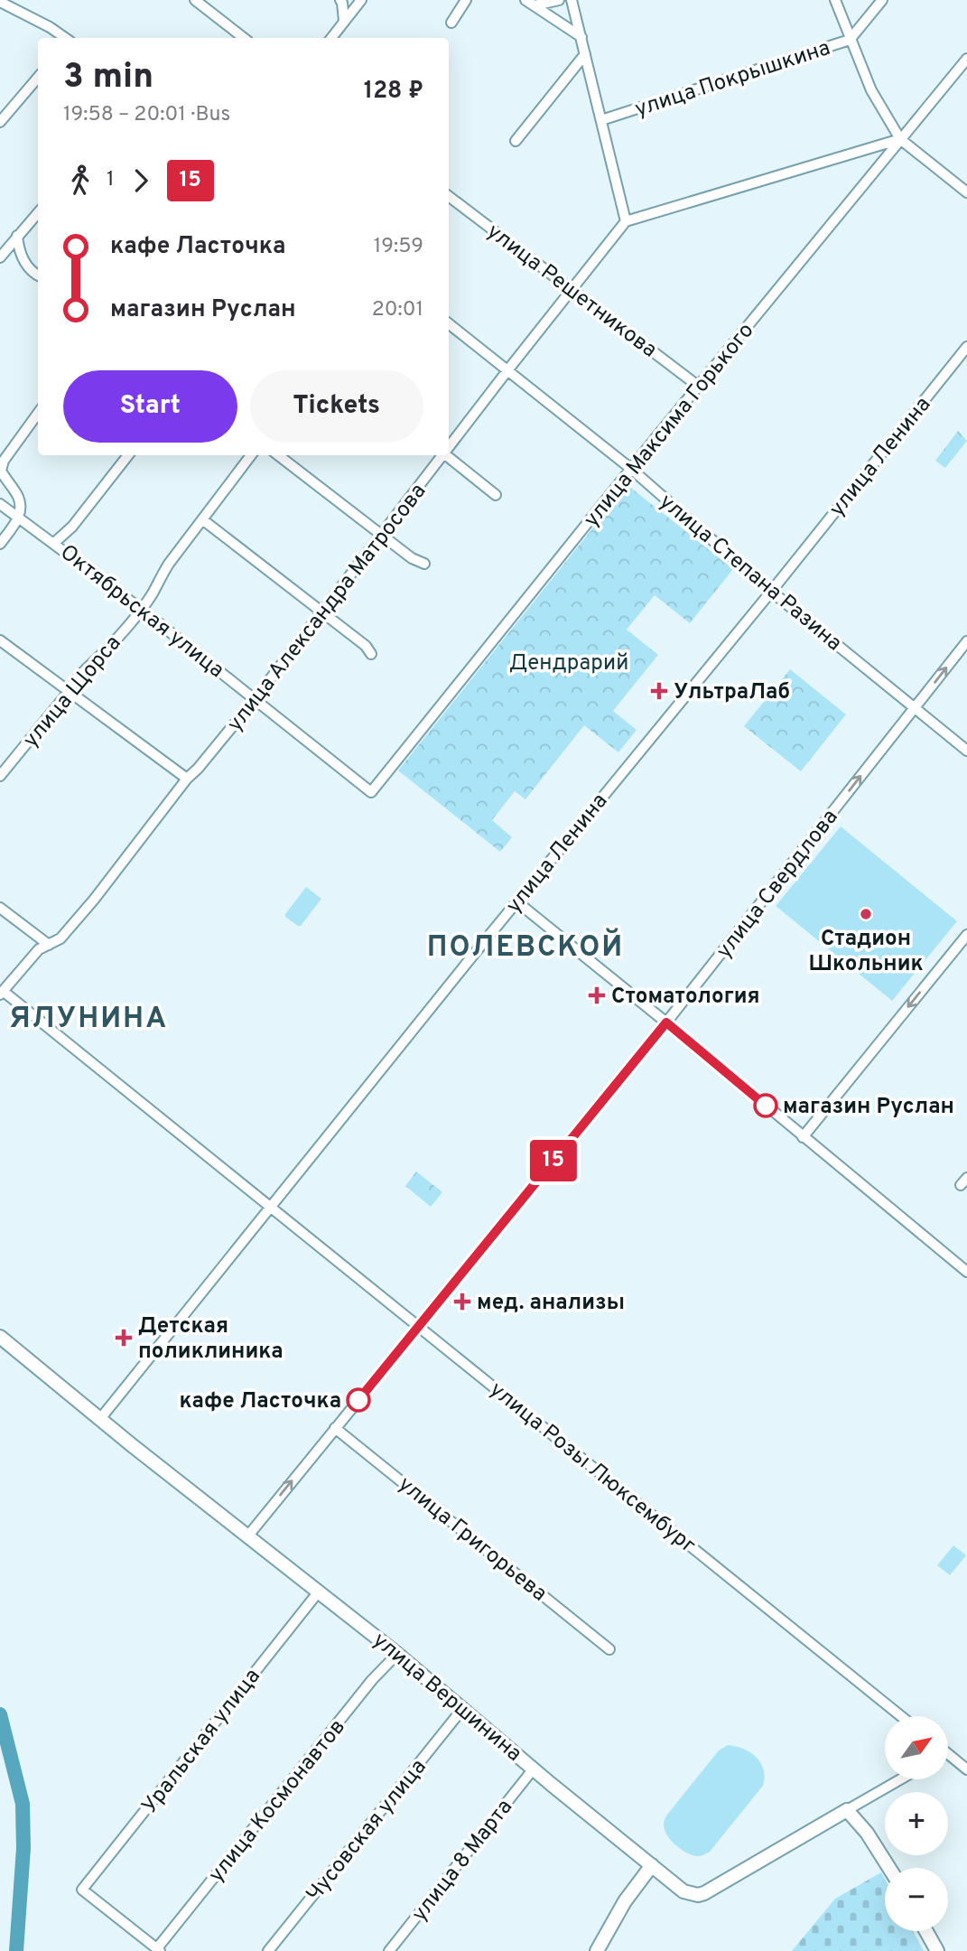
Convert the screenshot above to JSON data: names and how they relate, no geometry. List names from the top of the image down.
{
  "streets": {
    "main road": ["улица Вершинина"],
    "street": [
      "улица Покрышкина",
      "улица Решетникова",
      "улица Максима Горького",
      "улица Ленина",
      "улица Степана Разина",
      "улица Александра Матросова",
      "Октябрьская улица",
      "улица Щорса",
      "улица Свердлова",
      "улица Розы Люксембург",
      "улица Григорьева",
      "Уральская улица",
      "улица Космонавтов",
      "Чусовская улица",
      "улица 8 Марта"
    ]
  },
  "crossings": [
    ["улица Решетникова", "улица Максима Горького"],
    ["улица Решетникова", "улица Александра Матросова"],
    ["улица Максима Горького", "улица Степана Разина"],
    ["улица Максима Горького", "Октябрьская улица"],
    ["улица Ленина", "улица Степана Разина"],
    ["улица Ленина", "улица Розы Люксембург"],
    ["улица Ленина", "улица Вершинина"],
    ["улица Степана Разина", "улица Александра Матросова"],
    ["улица Степана Разина", "улица Свердлова"],
    ["улица Александра Матросова", "Октябрьская улица"],
    ["улица Александра Матросова", "улица Розы Люксембург"],
    ["Октябрьская улица", "улица Щорса"],
    ["улица Свердлова", "улица Розы Люксембург"],
    ["улица Свердлова", "улица Григорьева"],
    ["улица Свердлова", "улица Вершинина"],
    ["улица Вершинина", "Уральская улица"],
    ["улица Вершинина", "улица Космонавтов"],
    ["улица Вершинина", "Чусовская улица"],
    ["улица Вершинина", "улица 8 Марта"],
    ["Уральская улица", "улица Космонавтов"]
  ],
  "one_way": ["улица Свердлова"],
  "districts": ["ПОЛЕВСКОЙ", "ЯЛУНИНА"],
  "parks": ["Дендрарий"],
  "places": {
    "health": [
      "УльтраЛаб",
      "Стоматология",
      "мед. анализы",
      "Детская поликлиника"
    ],
    "other": ["Стадион Школьник", "магазин Руслан", "кафе Ласточка"]
  },
  "lines": ["bus line 15"],
  "north": "top right",
  "page": {
    "on_map": "15",
    "heading": ["3 min", "19:58 – 20:01 · Bus", "128 ₽"],
    "legs": ["1", "15"],
    "list": [
      {
        "name": "кафе Ласточка",
        "value": "19:59"
      },
      {
        "name": "магазин Руслан",
        "value": "20:01"
      }
    ],
    "buttons": ["Start", "Tickets"],
    "map_buttons": ["+", "−"]
  }
}
